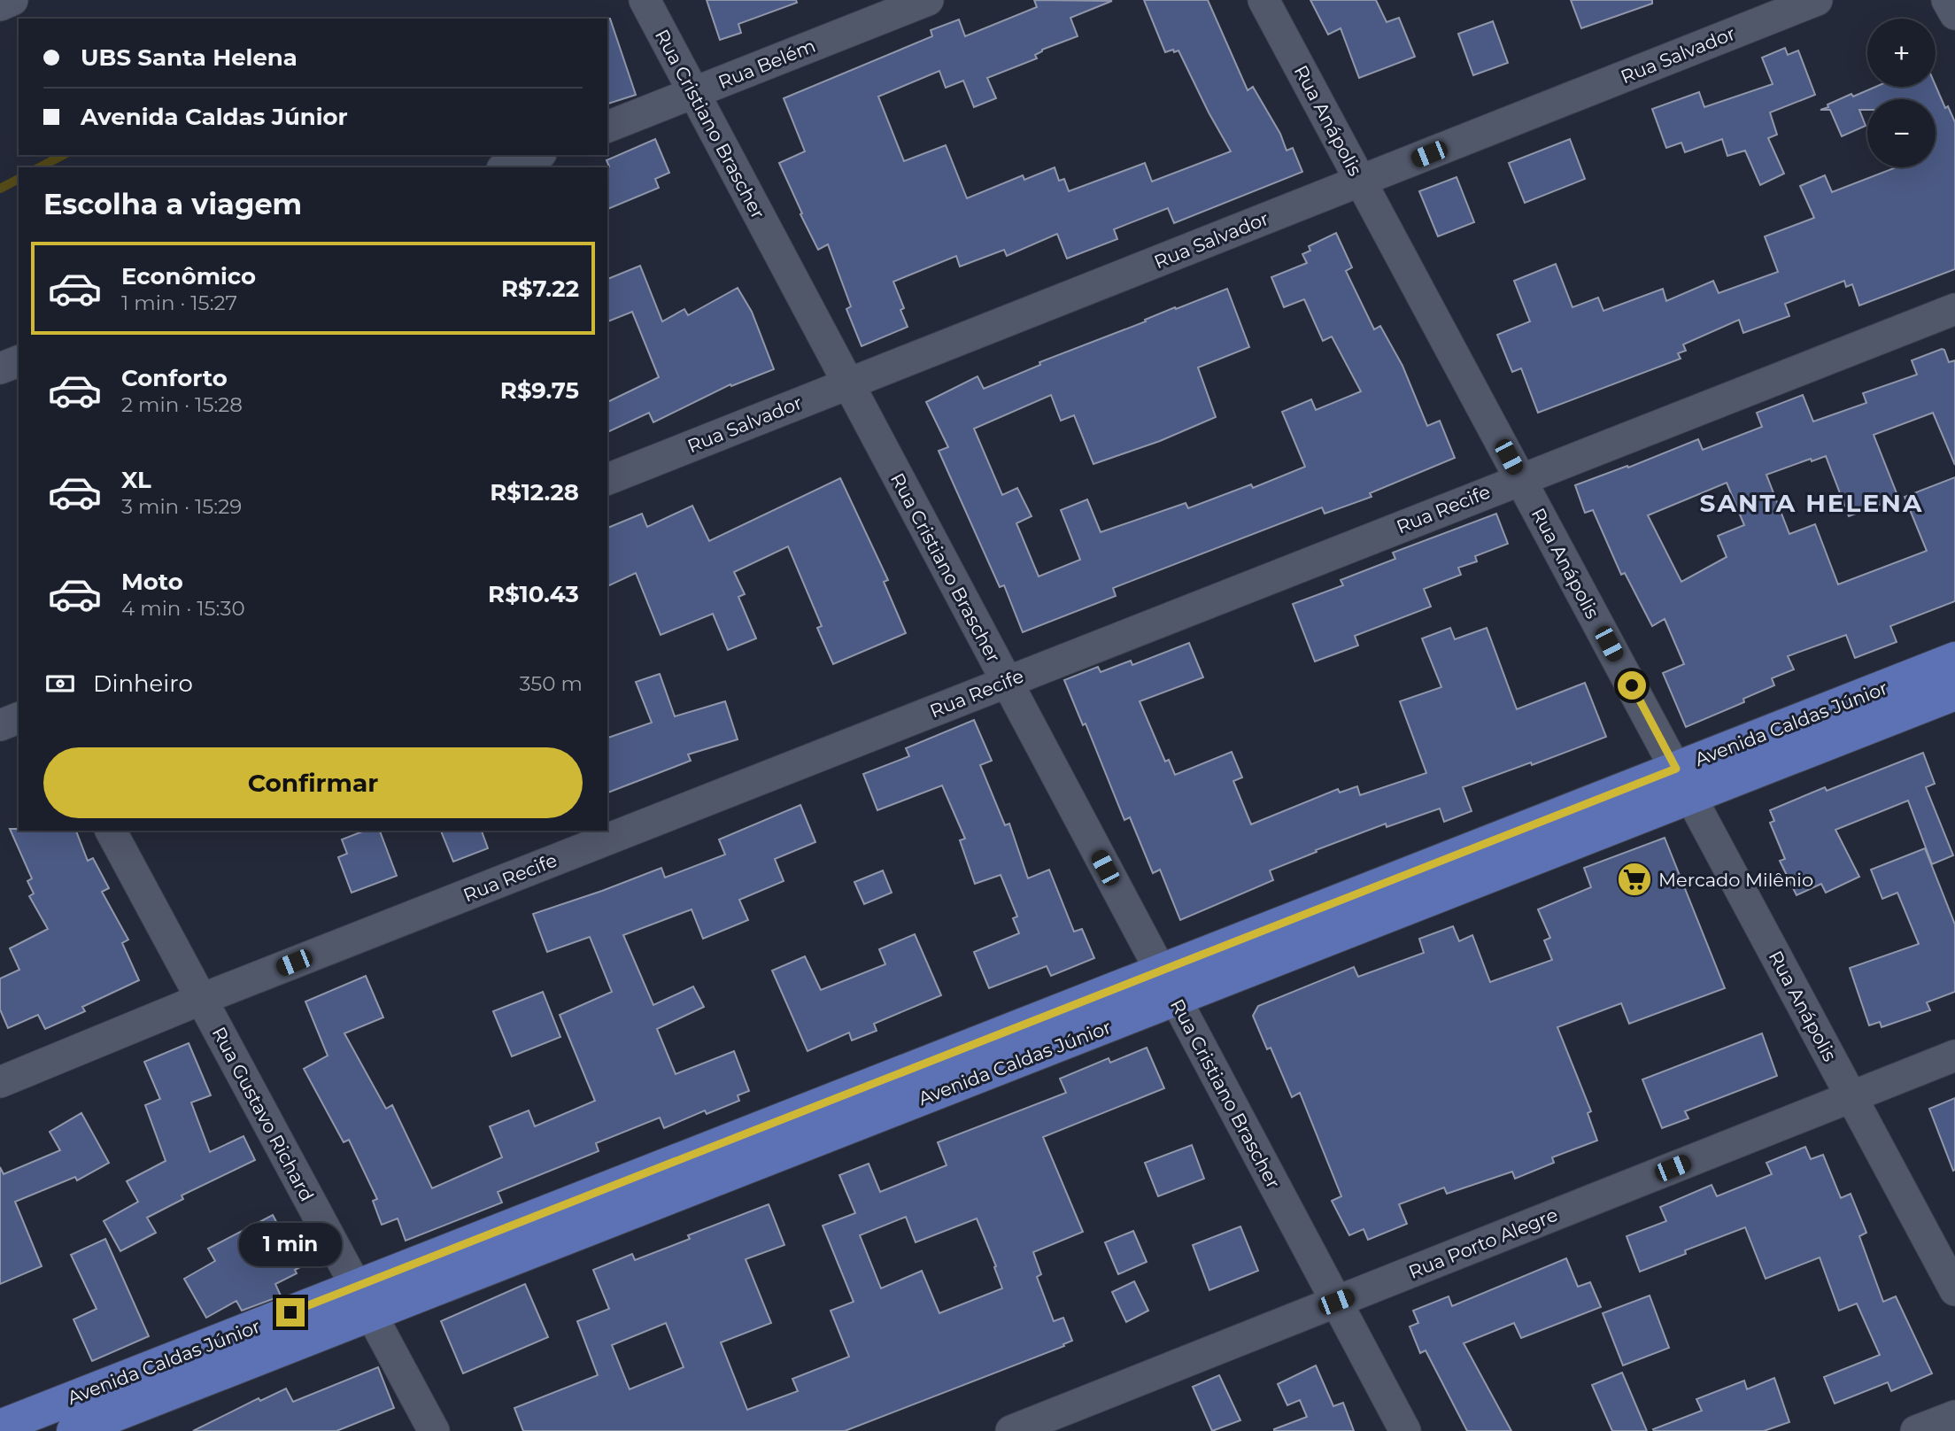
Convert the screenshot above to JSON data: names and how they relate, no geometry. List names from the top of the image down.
{
  "streets": {
    "main road": ["Avenida Caldas Júnior"],
    "street": [
      "Rua Salvador",
      "Rua Belém",
      "Rua Anápolis",
      "Rua Cristiano Brascher",
      "Rua Recife",
      "Rua Gustavo Richard",
      "Rua Porto Alegre"
    ]
  },
  "crossings": [
    ["Rua Salvador", "Rua Anápolis"],
    ["Rua Salvador", "Rua Cristiano Brascher"],
    ["Rua Belém", "Rua Cristiano Brascher"],
    ["Rua Anápolis", "Rua Recife"],
    ["Rua Anápolis", "Avenida Caldas Júnior"],
    ["Rua Anápolis", "Rua Porto Alegre"],
    ["Rua Cristiano Brascher", "Rua Recife"],
    ["Rua Cristiano Brascher", "Avenida Caldas Júnior"],
    ["Rua Cristiano Brascher", "Rua Porto Alegre"],
    ["Rua Recife", "Rua Gustavo Richard"],
    ["Avenida Caldas Júnior", "Rua Gustavo Richard"]
  ],
  "districts": ["SANTA HELENA"],
  "places": {
    "supermarket": ["Mercado Milênio"]
  },
  "page": {
    "map_buttons": ["+", "−"],
    "banner": ["UBS Santa Helena", "Avenida Caldas Júnior"],
    "heading": "Escolha a viagem",
    "list": [
      {
        "name": "Econômico",
        "note": "1 min · 15:27",
        "value": "R$7.22"
      },
      {
        "name": "Conforto",
        "note": "2 min · 15:28",
        "value": "R$9.75"
      },
      {
        "name": "XL",
        "note": "3 min · 15:29",
        "value": "R$12.28"
      },
      {
        "name": "Moto",
        "note": "4 min · 15:30",
        "value": "R$10.43"
      }
    ],
    "pay": ["Dinheiro", "350 m"],
    "buttons": "Confirmar",
    "bubble": "1 min"
  }
}
